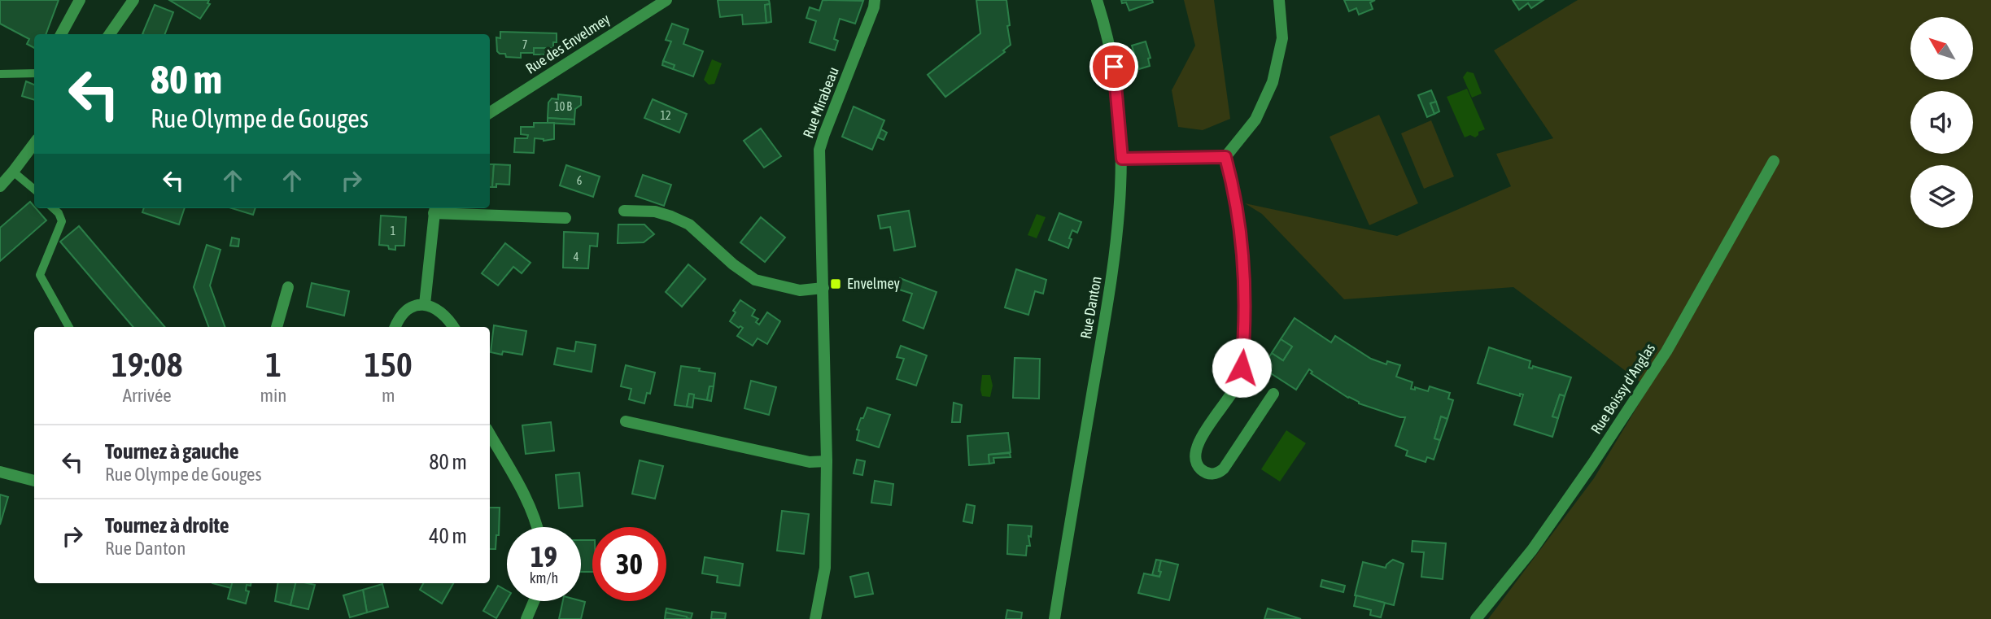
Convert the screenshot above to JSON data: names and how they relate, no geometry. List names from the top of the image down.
{
  "streets": {
    "street": [
      "Rue des Envelmey",
      "Rue Mirabeau",
      "Rue Danton",
      "Rue Boissy d'Anglas"
    ]
  },
  "places": {
    "transit": ["Envelmey"]
  },
  "house_numbers": [
    "7",
    "10 B",
    "12",
    "6",
    "1",
    "4"
  ],
  "north": "top left",
  "page": {
    "turn": ["80 m", "Rue Olympe de Gouges"],
    "eta": [
      "19:08",
      "Arrivée",
      "1",
      "min",
      "150",
      "m"
    ],
    "list": [
      {
        "name": "Tournez à gauche",
        "note": "Rue Olympe de Gouges",
        "value": "80 m"
      },
      {
        "name": "Tournez à droite",
        "note": "Rue Danton",
        "value": "40 m"
      }
    ],
    "speed": "19 km/h",
    "limit": "30"
  }
}
